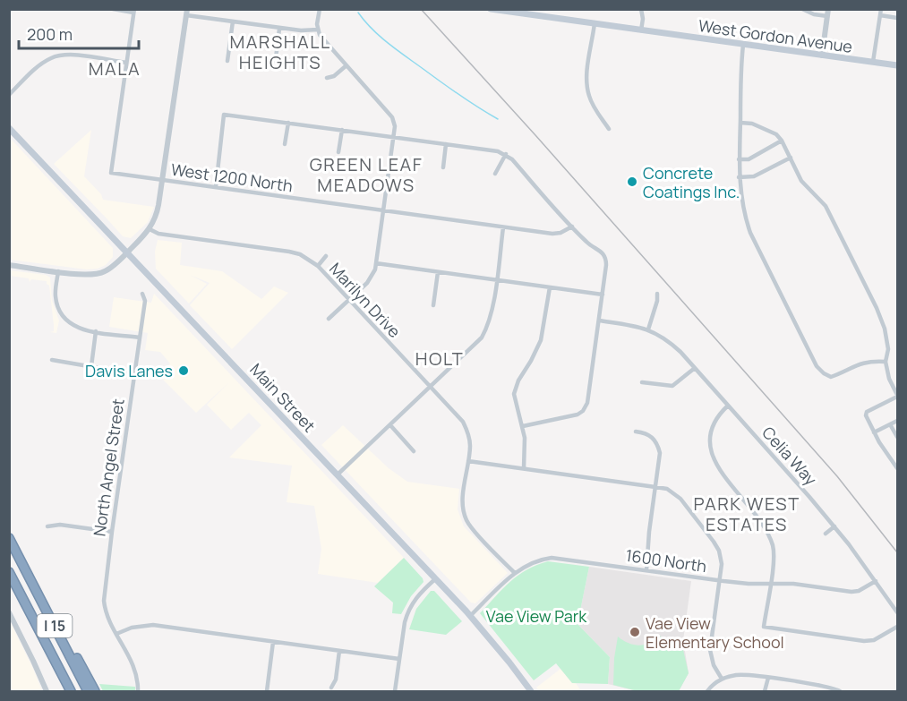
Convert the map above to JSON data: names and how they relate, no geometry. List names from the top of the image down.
{
  "streets": {
    "highway": ["I 15"],
    "main road": ["West Gordon Avenue", "Main Street"],
    "street": [
      "West 1200 North",
      "Marilyn Drive",
      "Celia Way",
      "North Angel Street",
      "1600 North"
    ]
  },
  "crossings": [
    ["Marilyn Drive", "1600 North"],
    ["Main Street", "1600 North"],
    ["Celia Way", "1600 North"]
  ],
  "districts": [
    "MARSHALL HEIGHTS",
    "MALA",
    "GREEN LEAF MEADOWS",
    "HOLT",
    "PARK WEST ESTATES"
  ],
  "parks": ["Vae View Park"],
  "places": ["Concrete Coatings Inc.", "Davis Lanes", "Vae View Elementary School"],
  "scale_bar": "200 m"
}
